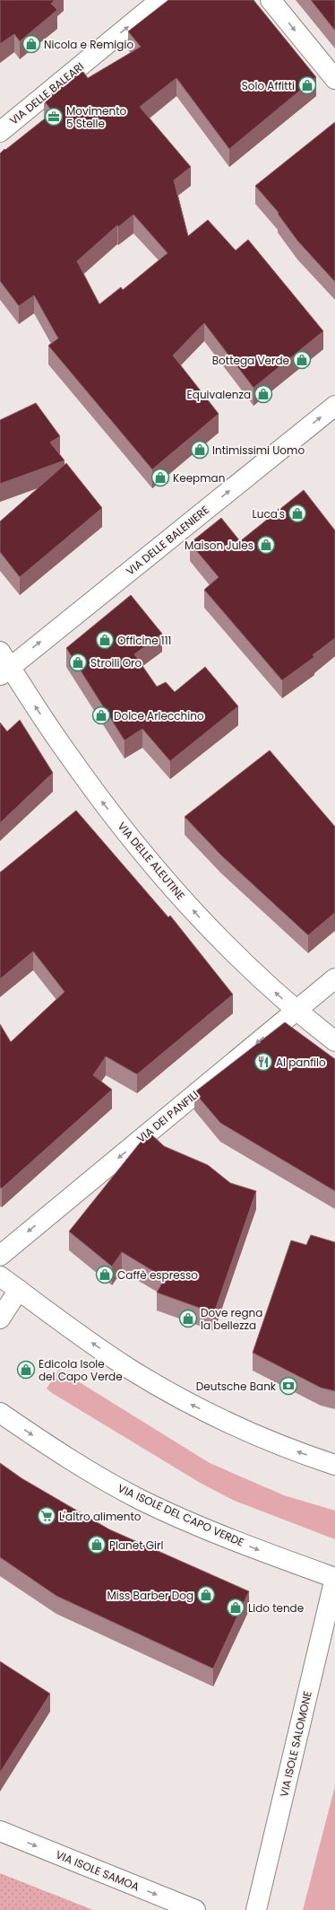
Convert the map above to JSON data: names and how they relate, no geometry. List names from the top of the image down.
{
  "streets": {
    "street": [
      "VIA DELLE BALEARI",
      "VIA DELLE BALENIERE",
      "VIA DELLE ALEUTINE",
      "VIA DEI PANFILI",
      "VIA ISOLE DEL CAPO VERDE",
      "VIA ISOLE SALOMONE",
      "VIA ISOLE SAMOA"
    ]
  },
  "crossings": [
    ["VIA DELLE BALENIERE", "VIA DELLE ALEUTINE"],
    ["VIA DELLE ALEUTINE", "VIA DEI PANFILI"],
    ["VIA ISOLE DEL CAPO VERDE", "VIA ISOLE SALOMONE"]
  ],
  "one_way": [
    "VIA DELLE BALEARI",
    "VIA DELLE BALENIERE",
    "VIA DELLE ALEUTINE",
    "VIA DEI PANFILI",
    "VIA ISOLE SAMOA"
  ],
  "places": {
    "shop": [
      "Nicola e Remigio",
      "Solo Affitti",
      "Bottega Verde",
      "Equivalenza",
      "Intimissimi Uomo",
      "Keepman",
      "Luca's",
      "Maison Jules",
      "Officine 111",
      "Stroili Oro",
      "Dolce Arlecchino",
      "Caffè espresso",
      "Dove regna la bellezza",
      "Edicola Isole del Capo Verde",
      "Planet Girl",
      "Miss Barber Dog",
      "Lido tende"
    ],
    "office": ["Movimento 5 Stelle"],
    "restaurant": ["Al panfilo"],
    "bank": ["Deutsche Bank"],
    "supermarket": ["L'altro alimento"]
  }
}
